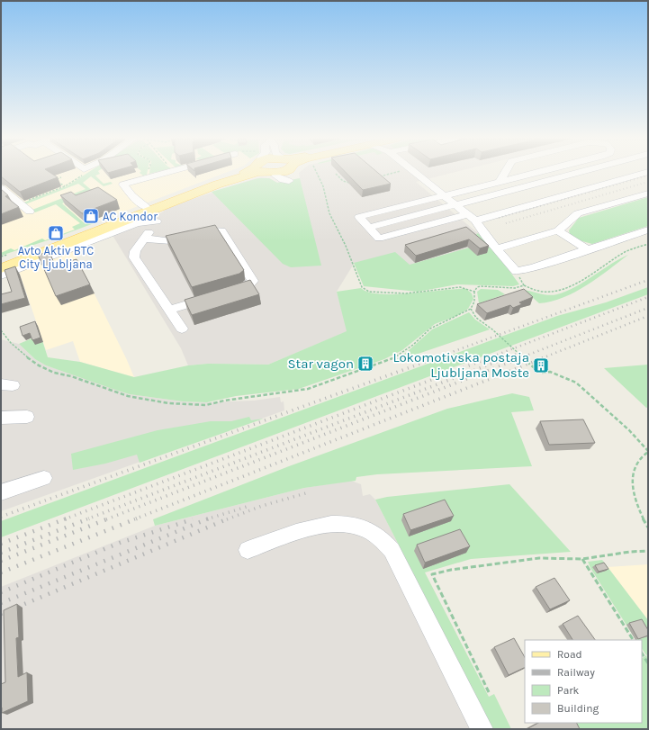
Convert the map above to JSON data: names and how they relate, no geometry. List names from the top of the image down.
{
  "places": {
    "shop": ["AC Kondor", "Avto Aktiv BTC City Ljubljana"],
    "building": ["Star vagon", "Lokomotivska postaja Ljubljana Moste"]
  },
  "legend": [
    "Road",
    "Railway",
    "Park",
    "Building"
  ]
}
